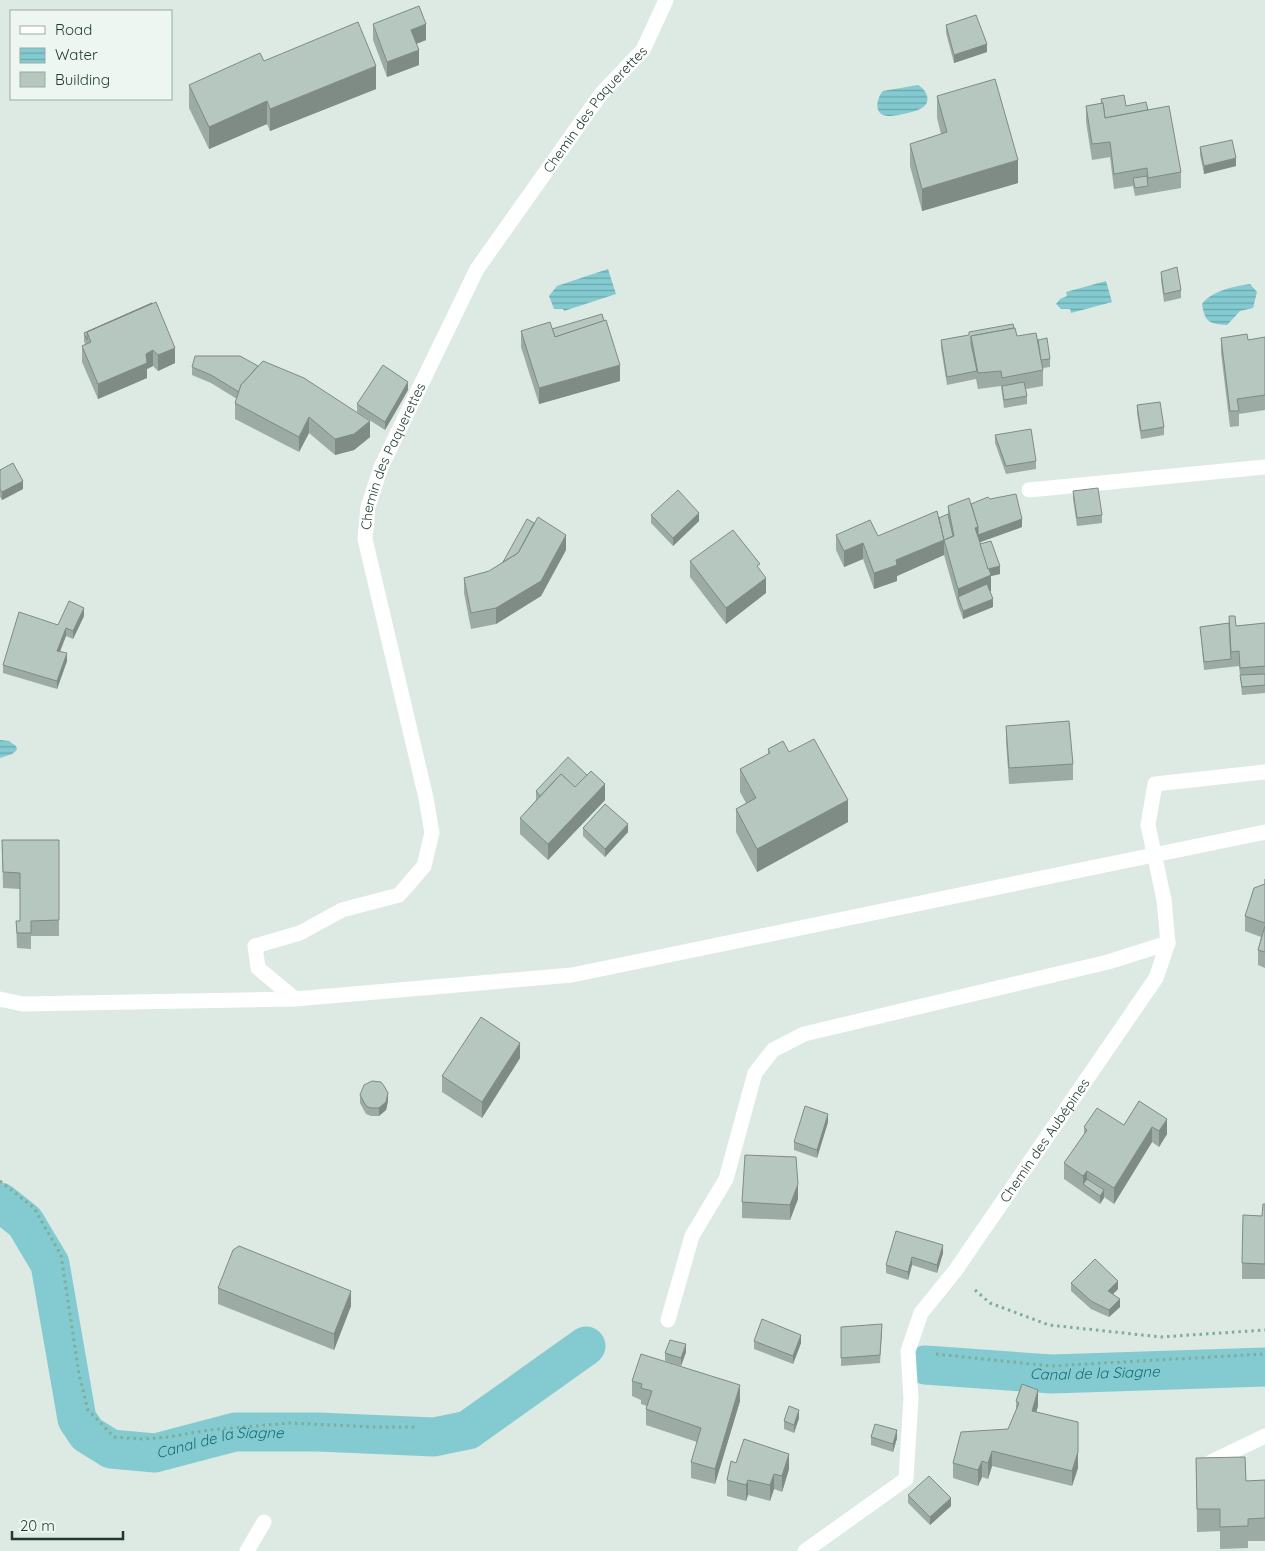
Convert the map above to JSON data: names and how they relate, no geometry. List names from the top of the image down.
{
  "streets": {
    "street": ["Chemin des Paquerettes", "Chemin des Aubépines"]
  },
  "water": ["Canal de la Siagne"],
  "legend": ["Road", "Water", "Building"],
  "scale_bar": "20 m"
}
